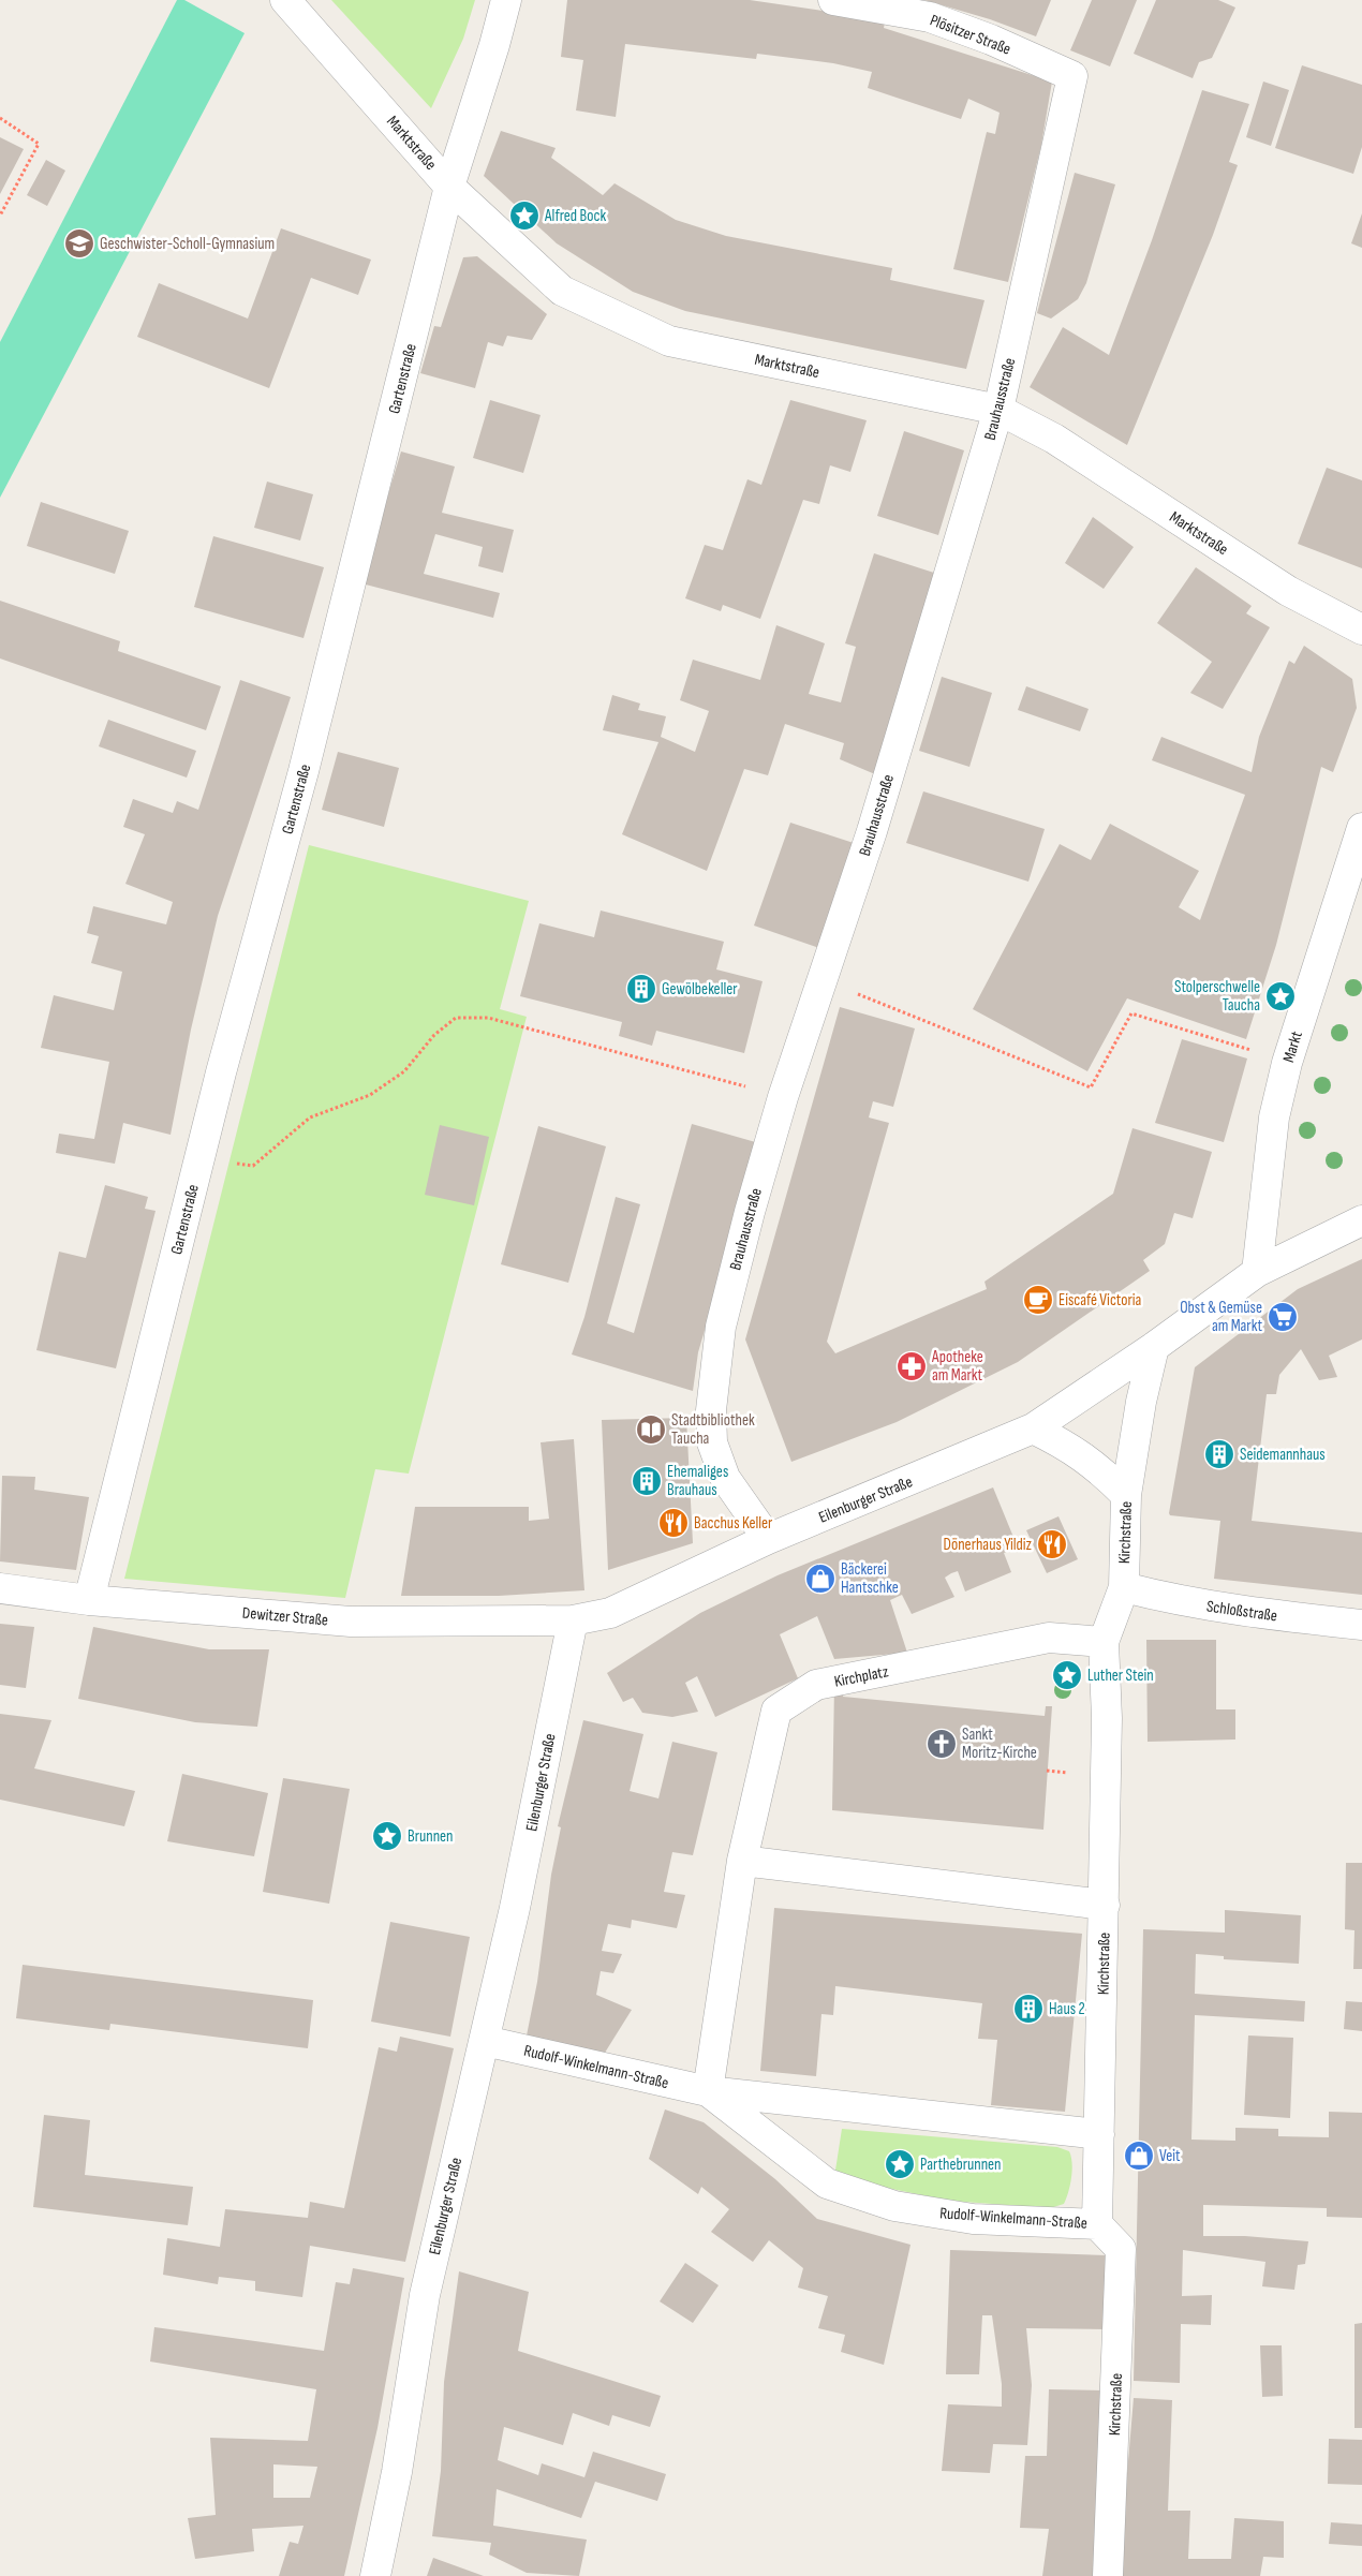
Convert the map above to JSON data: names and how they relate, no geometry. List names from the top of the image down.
{
  "streets": {
    "street": [
      "Plösitzer Straße",
      "Marktstraße",
      "Gartenstraße",
      "Brauhausstraße",
      "Markt",
      "Eilenburger Straße",
      "Kirchstraße",
      "Schloßstraße",
      "Dewitzer Straße",
      "Kirchplatz",
      "Rudolf-Winkelmann-Straße"
    ]
  },
  "crossings": [
    ["Plösitzer Straße", "Brauhausstraße"],
    ["Marktstraße", "Gartenstraße"],
    ["Marktstraße", "Brauhausstraße"],
    ["Gartenstraße", "Dewitzer Straße"],
    ["Brauhausstraße", "Eilenburger Straße"],
    ["Eilenburger Straße", "Kirchstraße"],
    ["Eilenburger Straße", "Dewitzer Straße"],
    ["Eilenburger Straße", "Rudolf-Winkelmann-Straße"],
    ["Kirchstraße", "Schloßstraße"],
    ["Kirchstraße", "Kirchplatz"],
    ["Kirchstraße", "Rudolf-Winkelmann-Straße"],
    ["Kirchplatz", "Rudolf-Winkelmann-Straße"]
  ],
  "places": {
    "place": [
      "Alfred Bock",
      "Stolperschwelle Taucha",
      "Luther Stein",
      "Brunnen",
      "Parthebrunnen"
    ],
    "school or university": ["Geschwister-Scholl-Gymnasium"],
    "building": [
      "Gewölbekeller",
      "Seidemannhaus",
      "Ehemaliges Brauhaus",
      "Haus 2"
    ],
    "cafe": ["Eiscafé Victoria"],
    "supermarket": ["Obst & Gemüse am Markt"],
    "pharmacy": ["Apotheke am Markt"],
    "library": ["Stadtbibliothek Taucha"],
    "restaurant": ["Bacchus Keller", "Dönerhaus Yildiz"],
    "shop": ["Bäckerei Hantschke", "Veit"],
    "church": ["Sankt Moritz-Kirche"]
  }
}
